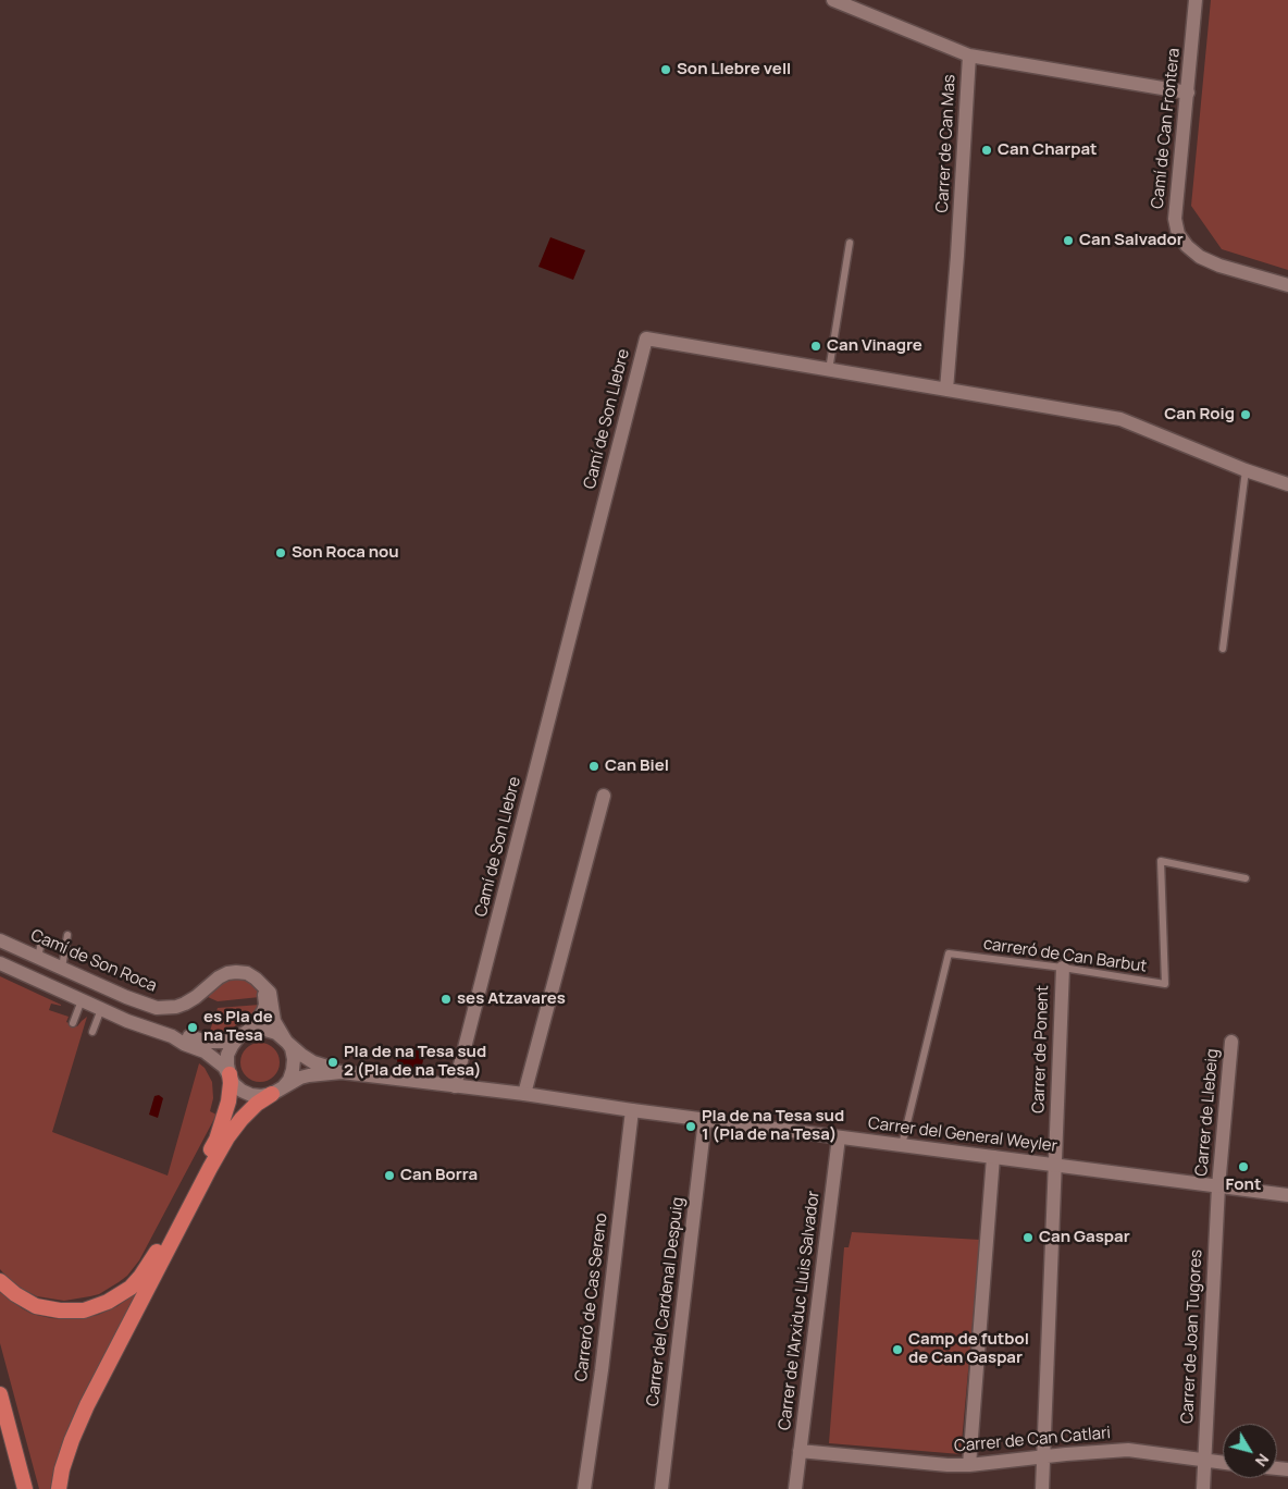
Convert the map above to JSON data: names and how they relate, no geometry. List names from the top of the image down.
{
  "streets": {
    "street": [
      "Camí de Can Frontera",
      "Carrer de Can Mas",
      "Camí de Son Llebre",
      "Camí de Son Roca",
      "Carrer de Ponent",
      "Carrer de Llebeig",
      "Carrer del General Weyler",
      "Carreró de Cas Sereno",
      "Carrer del Cardenal Despuig",
      "Carrer de l'Arxiduc Lluis Salvador",
      "Carrer de Joan Tugores",
      "Carrer de Can Catlari"
    ],
    "lane": ["carreró de Can Barbut"]
  },
  "crossings": [
    ["Camí de Can Frontera", "Carrer de Can Mas"],
    ["Carrer de Can Mas", "Camí de Son Llebre"],
    ["Camí de Son Llebre", "Carrer del General Weyler"],
    ["carreró de Can Barbut", "Carrer de Ponent"],
    ["carreró de Can Barbut", "Carrer del General Weyler"],
    ["Carrer de Ponent", "Carrer del General Weyler"],
    ["Carrer de Ponent", "Carrer de Can Catlari"],
    ["Carrer de Llebeig", "Carrer del General Weyler"],
    ["Carrer de Llebeig", "Carrer de Joan Tugores"],
    ["Carrer del General Weyler", "Carreró de Cas Sereno"],
    ["Carrer del General Weyler", "Carrer del Cardenal Despuig"],
    ["Carrer del General Weyler", "Carrer de l'Arxiduc Lluis Salvador"],
    ["Carrer del General Weyler", "Carrer de Joan Tugores"],
    ["Carrer de l'Arxiduc Lluis Salvador", "Carrer de Can Catlari"],
    ["Carrer de Joan Tugores", "Carrer de Can Catlari"]
  ],
  "places": [
    "Son Llebre vell",
    "Can Charpat",
    "Can Salvador",
    "Can Vinagre",
    "Can Roig",
    "Son Roca nou",
    "Can Biel",
    "ses Atzavares",
    "es Pla de na Tesa",
    "Pla de na Tesa sud 2 (Pla de na Tesa)",
    "Pla de na Tesa sud 1 (Pla de na Tesa)",
    "Font",
    "Can Borra",
    "Can Gaspar",
    "Camp de futbol de Can Gaspar"
  ],
  "north": "bottom right"
}
